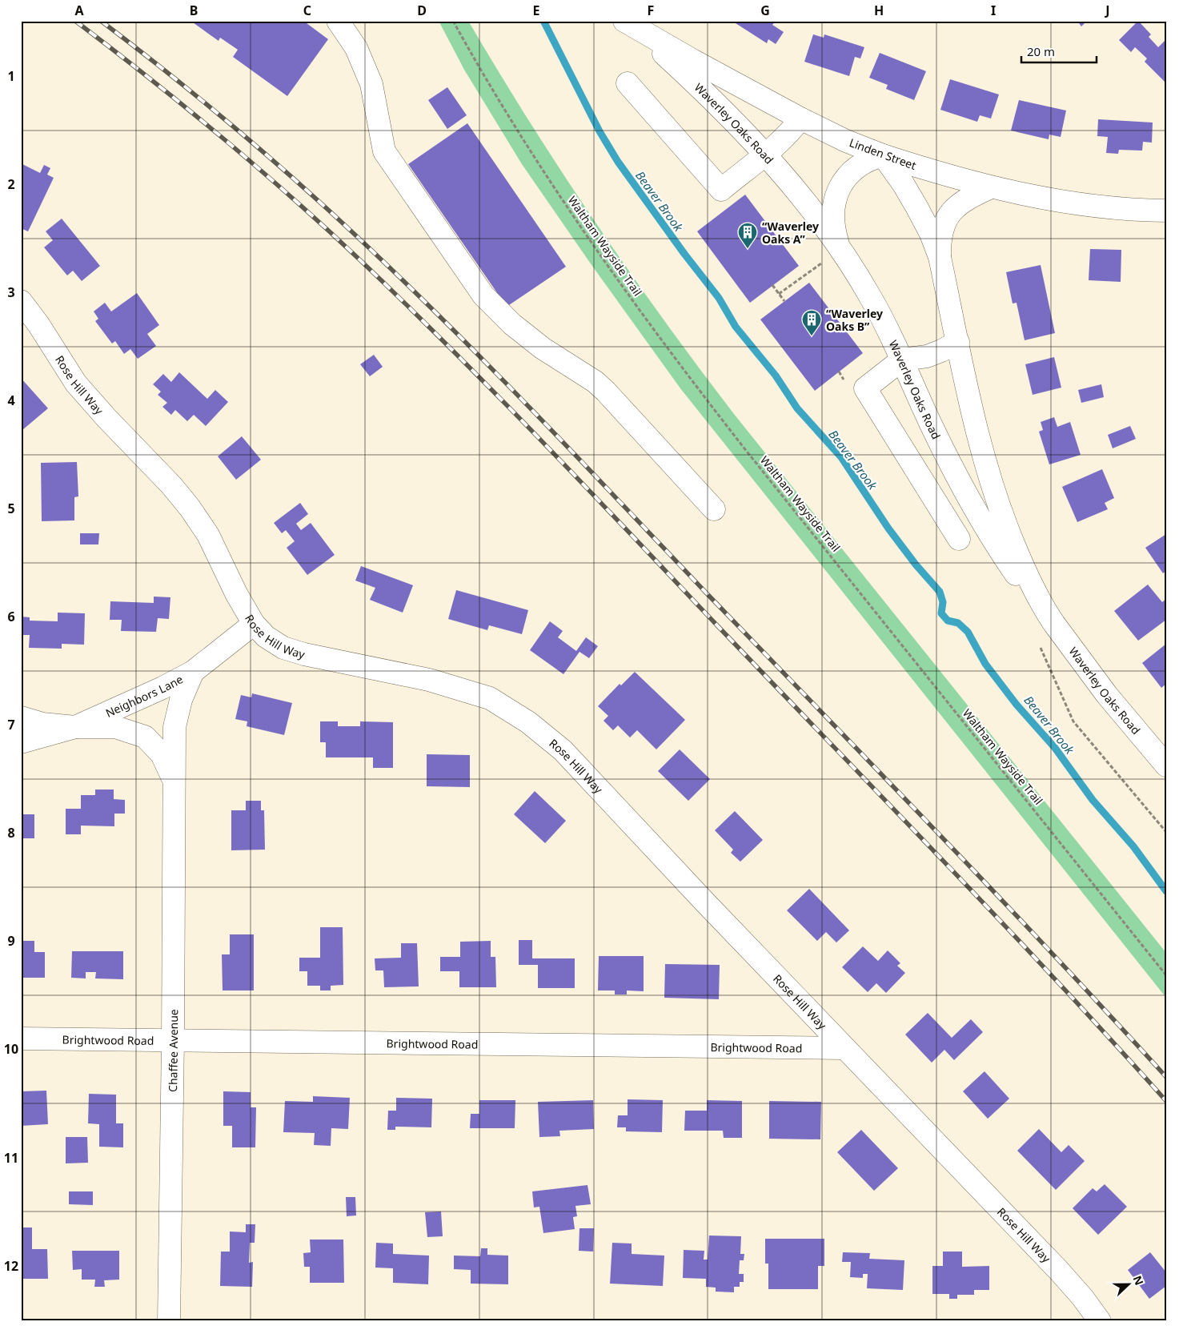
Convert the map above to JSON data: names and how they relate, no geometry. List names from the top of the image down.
{
  "streets": {
    "street": [
      "Waverley Oaks Road",
      "Linden Street",
      "Rose Hill Way",
      "Neighbors Lane",
      "Brightwood Road",
      "Chaffee Avenue"
    ],
    "path": ["Waltham Wayside Trail"]
  },
  "crossings": [
    ["Waverley Oaks Road", "Linden Street"],
    ["Rose Hill Way", "Neighbors Lane"],
    ["Rose Hill Way", "Brightwood Road"],
    ["Neighbors Lane", "Chaffee Avenue"],
    ["Brightwood Road", "Chaffee Avenue"]
  ],
  "water": ["Beaver Brook"],
  "places": {
    "building": ["“Waverley Oaks A”", "“Waverley Oaks B”"]
  },
  "scale_bar": "20 m",
  "north": "right",
  "grid": {
    "columns": [
      "A",
      "B",
      "C",
      "D",
      "E",
      "F",
      "G",
      "H",
      "I",
      "J"
    ],
    "rows": [
      "1",
      "2",
      "3",
      "4",
      "5",
      "6",
      "7",
      "8",
      "9",
      "10",
      "11",
      "12"
    ]
  }
}
